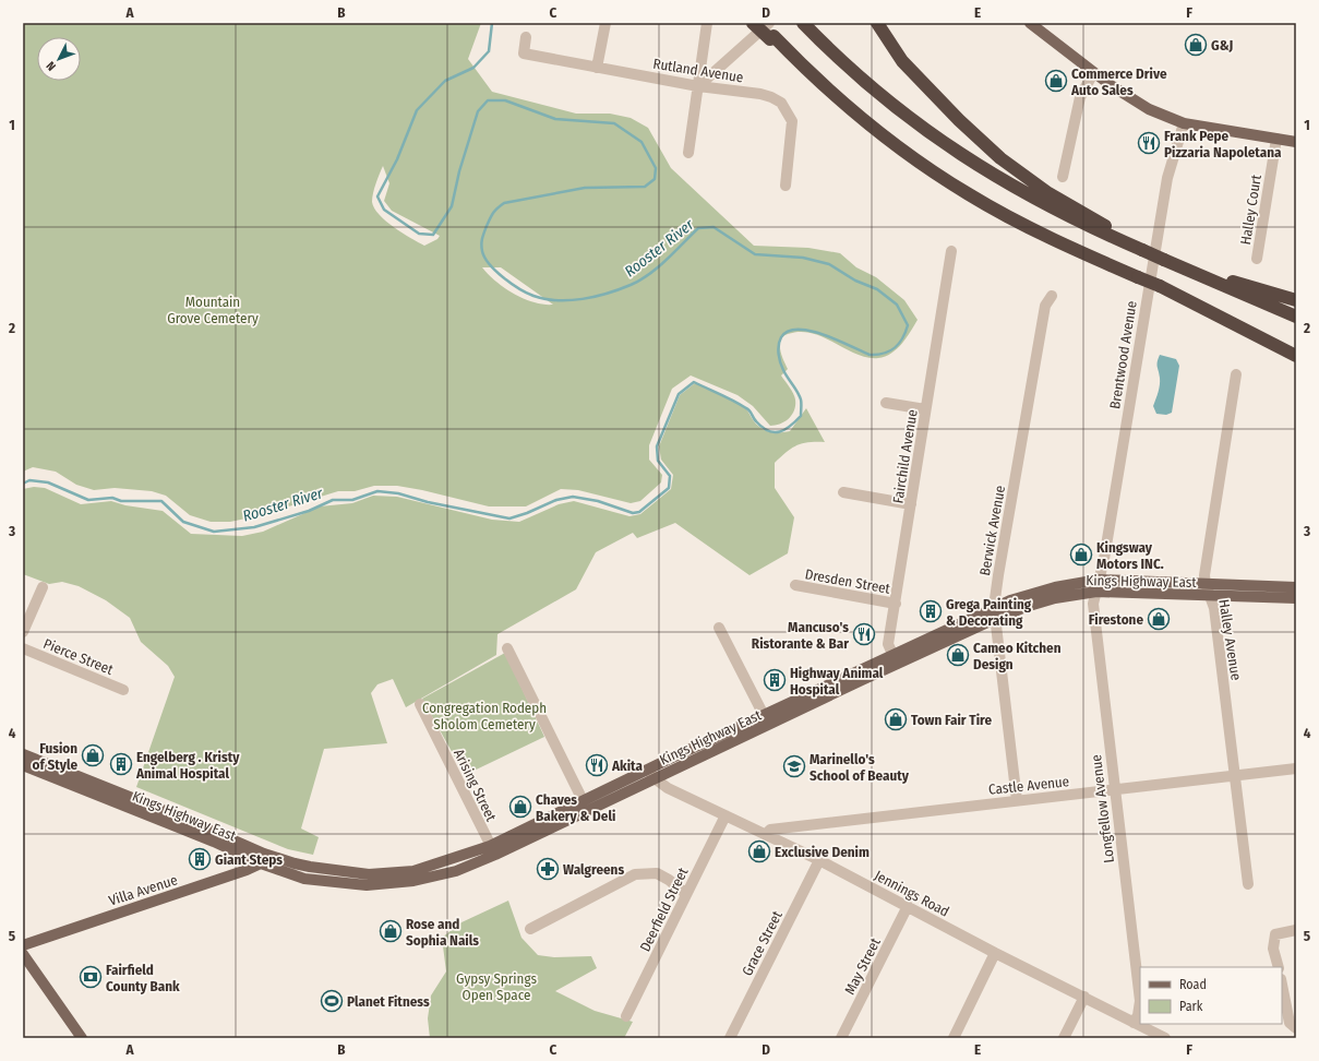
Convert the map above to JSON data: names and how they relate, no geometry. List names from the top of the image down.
{
  "streets": {
    "main road": ["Kings Highway East", "Villa Avenue"],
    "street": [
      "Rutland Avenue",
      "Halley Court",
      "Brentwood Avenue",
      "Fairchild Avenue",
      "Berwick Avenue",
      "Dresden Street",
      "Halley Avenue",
      "Pierce Street",
      "Arising Street",
      "Castle Avenue",
      "Longfellow Avenue",
      "Jennings Road",
      "Deerfield Street",
      "Grace Street",
      "May Street"
    ]
  },
  "crossings": [
    ["Brentwood Avenue", "Kings Highway East"],
    ["Brentwood Avenue", "Longfellow Avenue"],
    ["Fairchild Avenue", "Dresden Street"],
    ["Fairchild Avenue", "Kings Highway East"],
    ["Berwick Avenue", "Kings Highway East"],
    ["Berwick Avenue", "Castle Avenue"],
    ["Kings Highway East", "Halley Avenue"],
    ["Kings Highway East", "Arising Street"],
    ["Kings Highway East", "Longfellow Avenue"],
    ["Kings Highway East", "Villa Avenue"],
    ["Kings Highway East", "Jennings Road"],
    ["Halley Avenue", "Castle Avenue"],
    ["Castle Avenue", "Longfellow Avenue"],
    ["Castle Avenue", "Jennings Road"],
    ["Longfellow Avenue", "Jennings Road"],
    ["Jennings Road", "Deerfield Street"],
    ["Jennings Road", "Grace Street"],
    ["Jennings Road", "May Street"]
  ],
  "water": ["Rooster River"],
  "parks": ["Mountain Grove Cemetery", "Congregation Rodeph Sholom Cemetery", "Gypsy Springs Open Space"],
  "places": {
    "shop": [
      "G&J",
      "Commerce Drive Auto Sales",
      "Kingsway Motors INC.",
      "Firestone",
      "Cameo Kitchen Design",
      "Town Fair Tire",
      "Fusion of Style",
      "Chaves Bakery & Deli",
      "Exclusive Denim",
      "Rose and Sophia Nails"
    ],
    "restaurant": ["Frank Pepe Pizzaria Napoletana", "Mancuso's Ristorante & Bar", "Akita"],
    "building": [
      "Grega Painting & Decorating",
      "Highway Animal Hospital",
      "Engelberg . Kristy Animal Hospital",
      "Giant Steps"
    ],
    "school or university": ["Marinello's School of Beauty"],
    "pharmacy": ["Walgreens"],
    "bank": ["Fairfield County Bank"],
    "sports": ["Planet Fitness"]
  },
  "legend": ["Road", "Park"],
  "north": "bottom left",
  "grid": {
    "columns": [
      "A",
      "B",
      "C",
      "D",
      "E",
      "F"
    ],
    "rows": [
      "1",
      "2",
      "3",
      "4",
      "5"
    ]
  }
}
